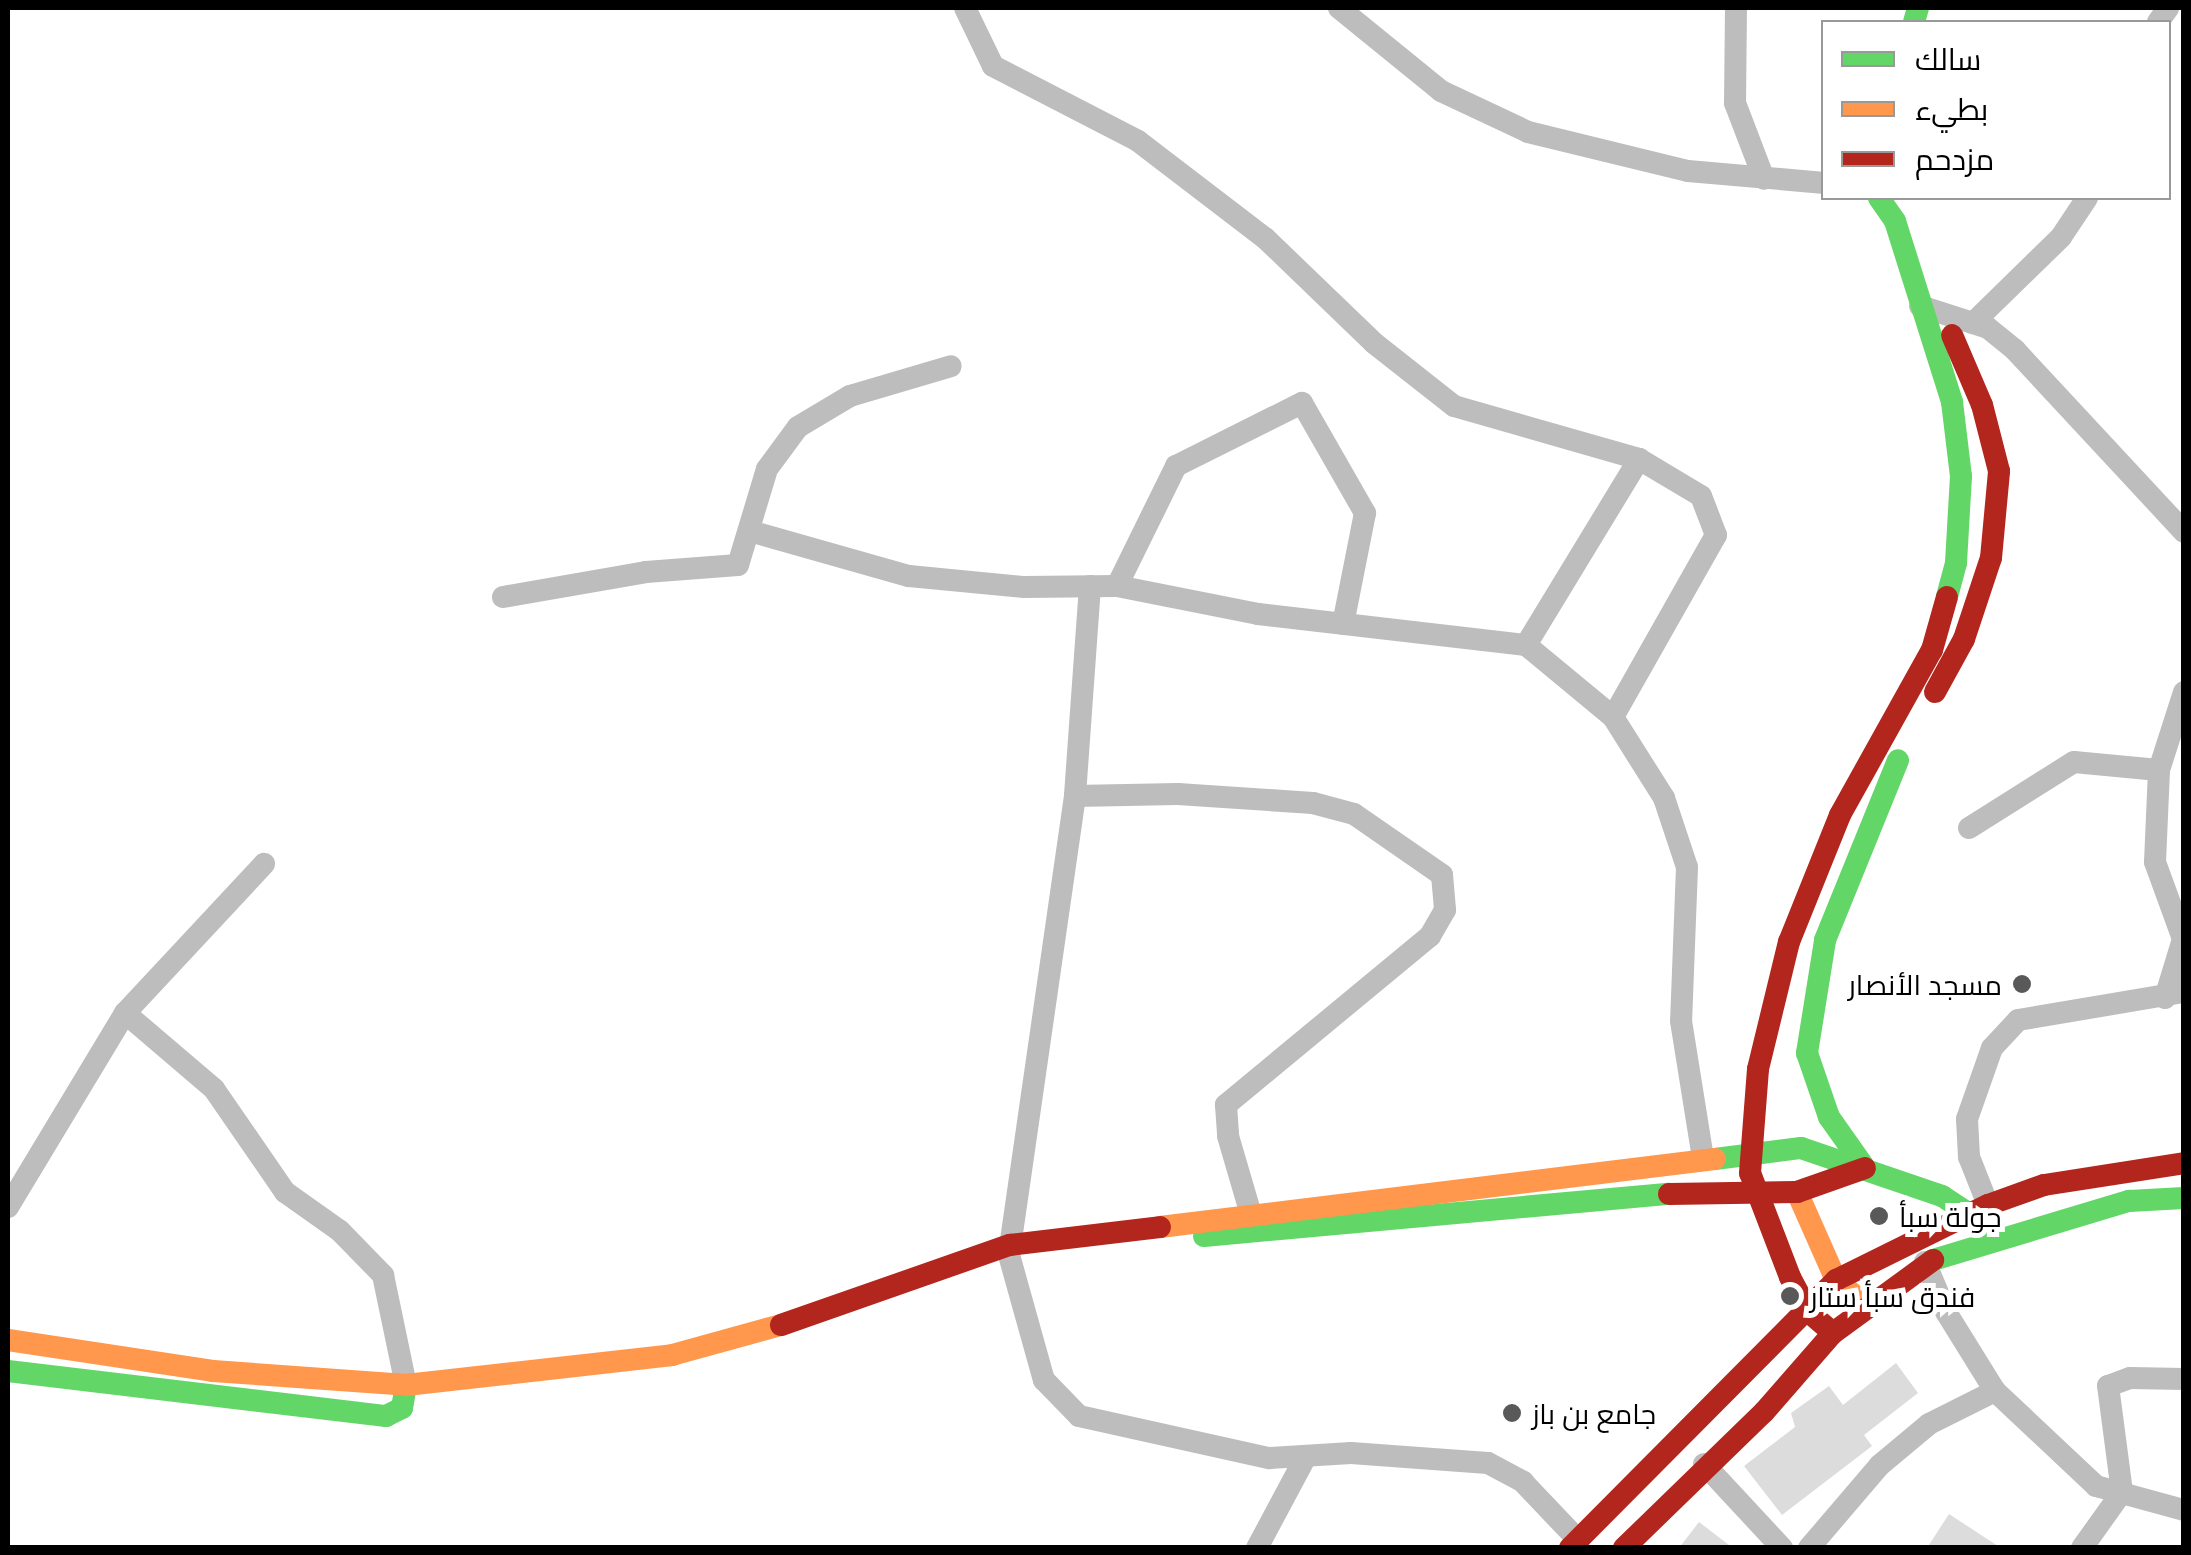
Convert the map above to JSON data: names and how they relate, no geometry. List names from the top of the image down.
{
  "places": [
    "مسجد الأنصار",
    "جولة سبأ",
    "فندق سبأ ستار",
    "جامع بن باز"
  ],
  "legend": ["سالك", "بطيء", "مزدحم"]
}
